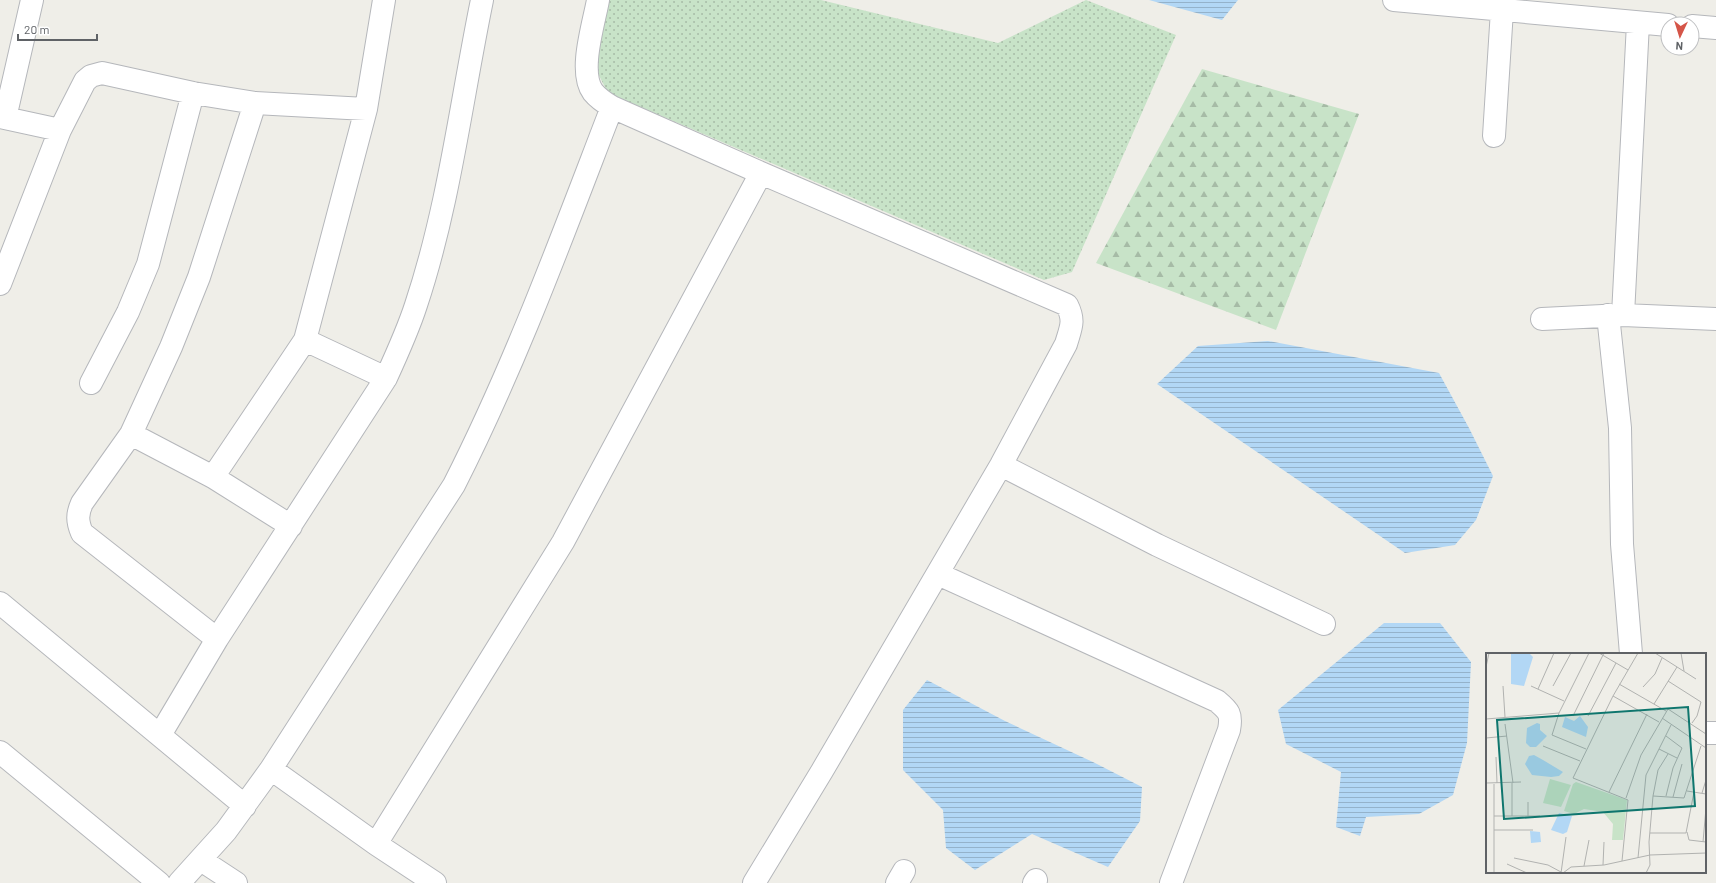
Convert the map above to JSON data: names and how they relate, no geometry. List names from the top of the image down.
{
  "scale_bar": "20 m",
  "north": "bottom"
}
